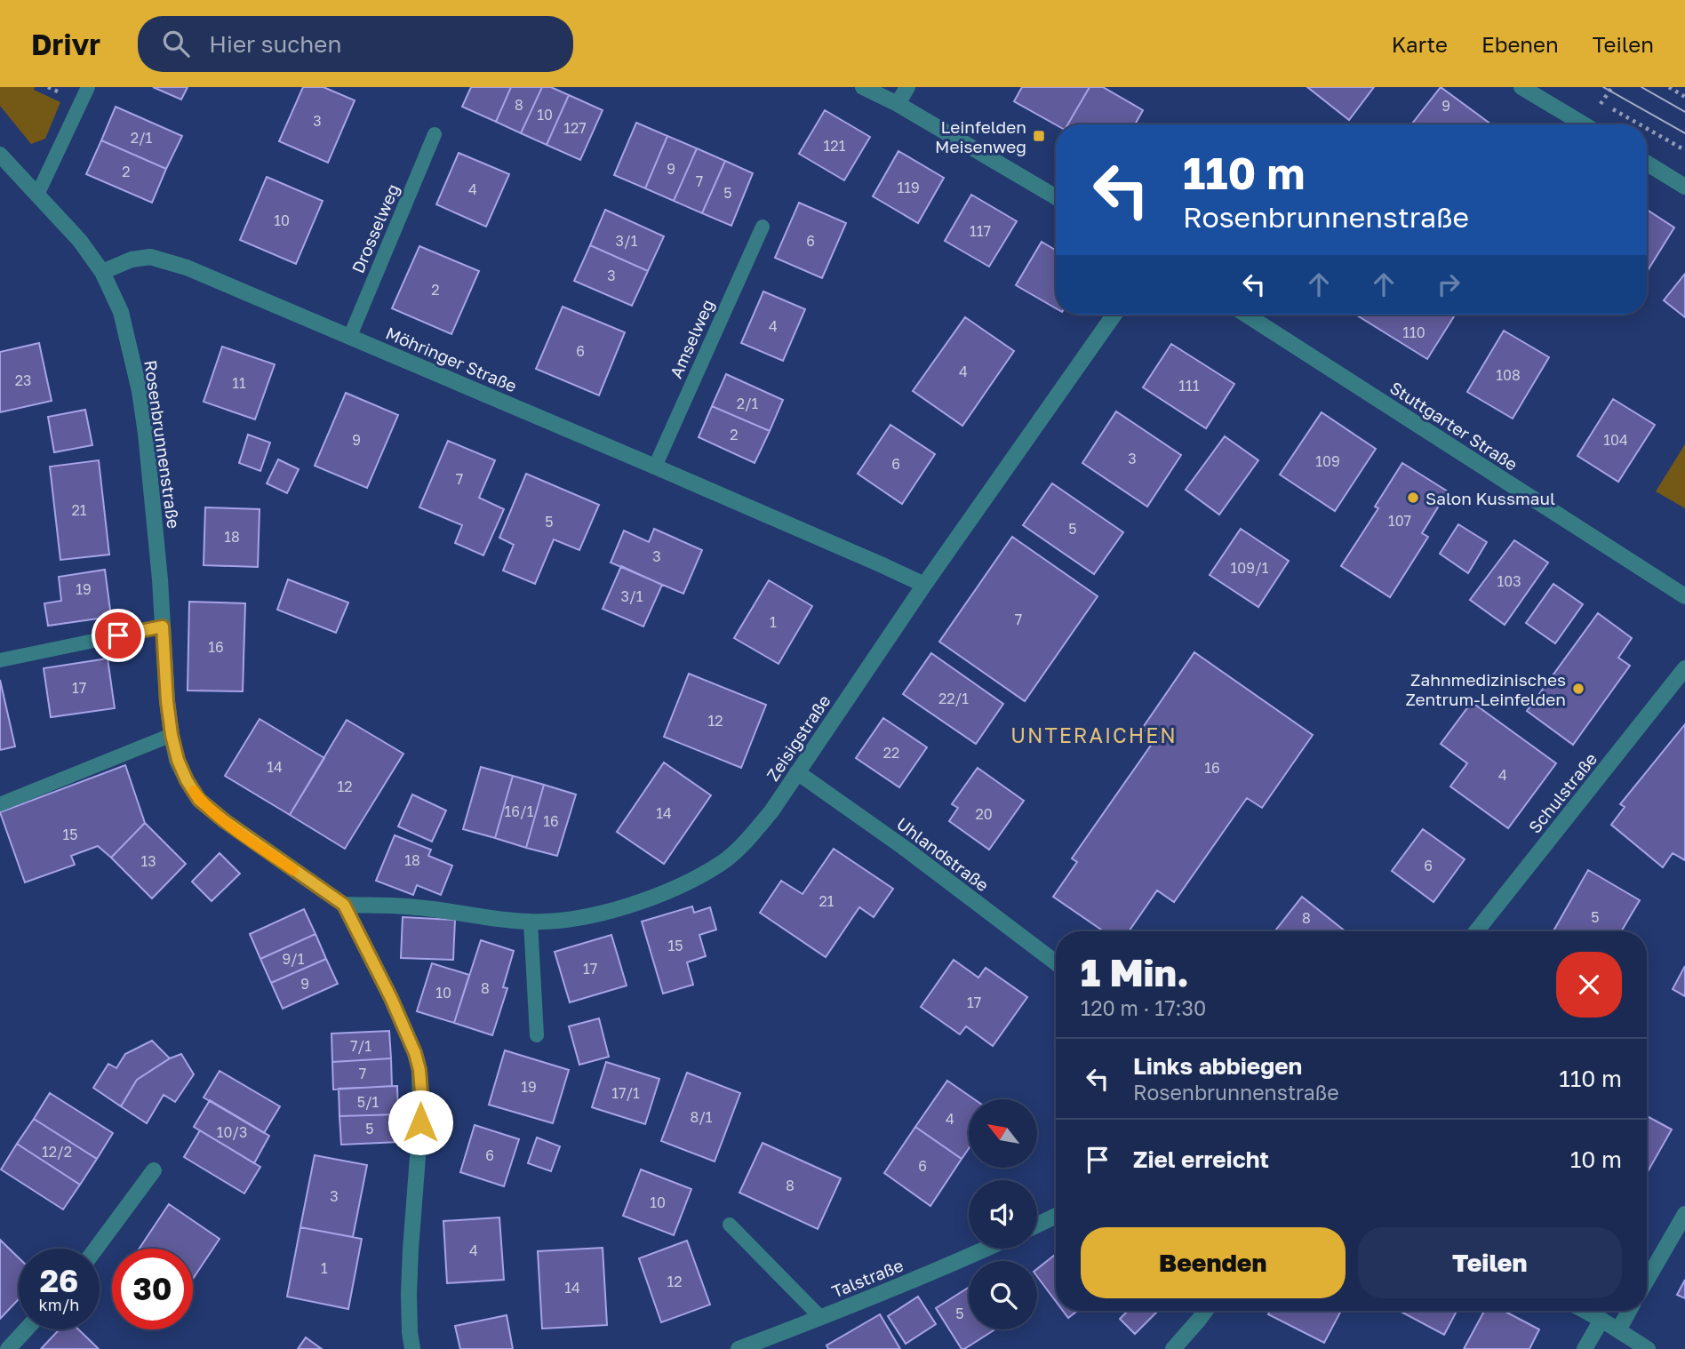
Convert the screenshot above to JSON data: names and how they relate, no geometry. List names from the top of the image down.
{
  "streets": {
    "street": [
      "Möhringer Straße",
      "Stuttgarter Straße",
      "Rosenbrunnenstraße",
      "Zeisigstraße",
      "Schulstraße",
      "Uhlandstraße",
      "Talstraße"
    ],
    "lane": ["Drosselweg", "Amselweg"]
  },
  "crossings": [
    ["Drosselweg", "Möhringer Straße"],
    ["Amselweg", "Möhringer Straße"],
    ["Möhringer Straße", "Rosenbrunnenstraße"],
    ["Möhringer Straße", "Zeisigstraße"],
    ["Rosenbrunnenstraße", "Zeisigstraße"],
    ["Zeisigstraße", "Uhlandstraße"]
  ],
  "districts": ["UNTERAICHEN"],
  "places": {
    "transit": ["Leinfelden Meisenweg"],
    "other": ["Salon Kussmaul", "Zahnmedizinisches Zentrum-Leinfelden"]
  },
  "house_numbers": [
    "8",
    "9",
    "10",
    "3",
    "127",
    "2/1",
    "121",
    "9",
    "2",
    "7",
    "119",
    "4",
    "5",
    "10",
    "117",
    "3/1",
    "6",
    "3",
    "2",
    "4",
    "110",
    "6",
    "4",
    "108",
    "23",
    "11",
    "111",
    "2/1",
    "2",
    "9",
    "104",
    "3",
    "109",
    "6",
    "7",
    "21",
    "107",
    "5",
    "5",
    "18",
    "3",
    "109/1",
    "103",
    "19",
    "3/1",
    "7",
    "1",
    "16",
    "17",
    "22/1",
    "12",
    "22",
    "14",
    "16",
    "4",
    "12",
    "16/1",
    "14",
    "20",
    "16",
    "15",
    "18",
    "13",
    "6",
    "21",
    "5",
    "8",
    "15",
    "9/1",
    "17",
    "9",
    "8",
    "10",
    "17",
    "7/1",
    "7",
    "19",
    "17/1",
    "5/1",
    "8/1",
    "4",
    "5",
    "10/3",
    "12/2",
    "6",
    "6",
    "8",
    "3",
    "10",
    "4",
    "1",
    "12",
    "14",
    "5"
  ],
  "north": "top left",
  "page": {
    "header": "Drivr",
    "search": "Hier suchen",
    "nav": ["Karte", "Ebenen", "Teilen"],
    "turn": ["110 m", "Rosenbrunnenstraße"],
    "heading": ["1 Min.", "120 m · 17:30"],
    "list": [
      {
        "name": "Links abbiegen",
        "note": "Rosenbrunnenstraße",
        "value": "110 m"
      },
      {
        "name": "Ziel erreicht",
        "value": "10 m"
      }
    ],
    "buttons": ["Beenden", "Teilen"],
    "speed": "26 km/h",
    "limit": "30"
  }
}
